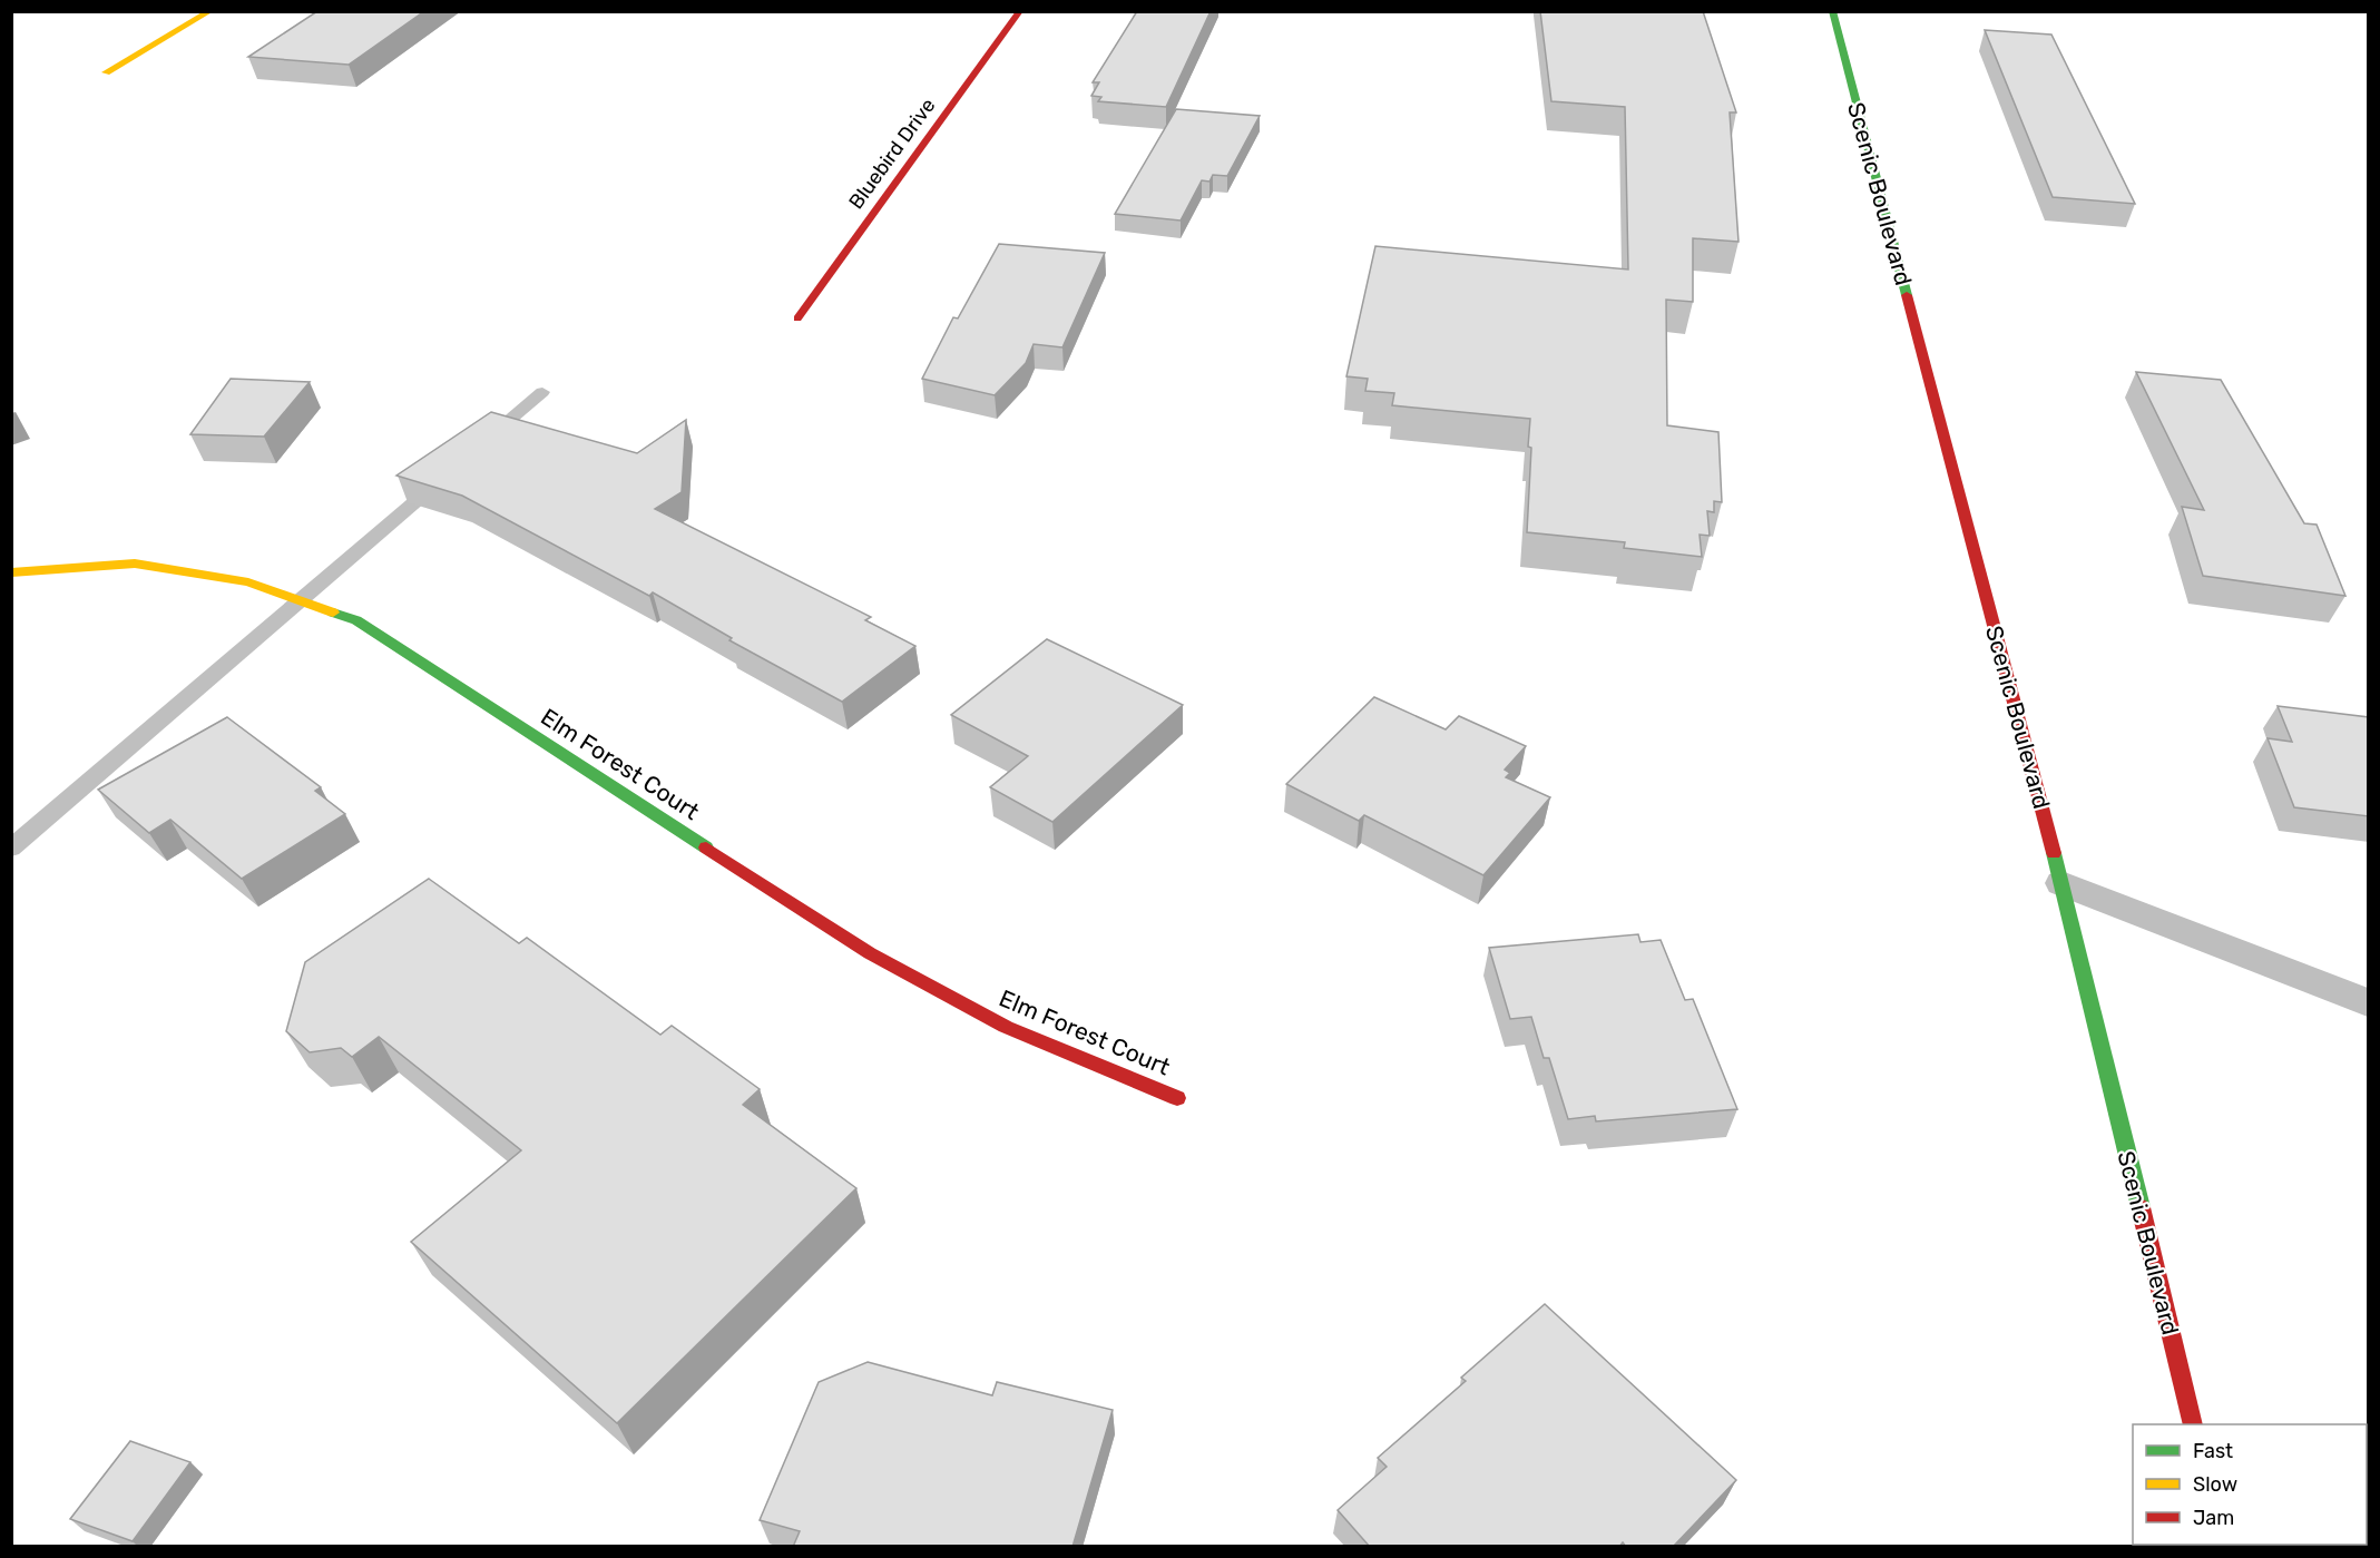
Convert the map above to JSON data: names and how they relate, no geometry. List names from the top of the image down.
{
  "streets": {
    "street": ["Bluebird Drive", "Scenic Boulevard", "Elm Forest Court"]
  },
  "legend": ["Fast", "Slow", "Jam"]
}
